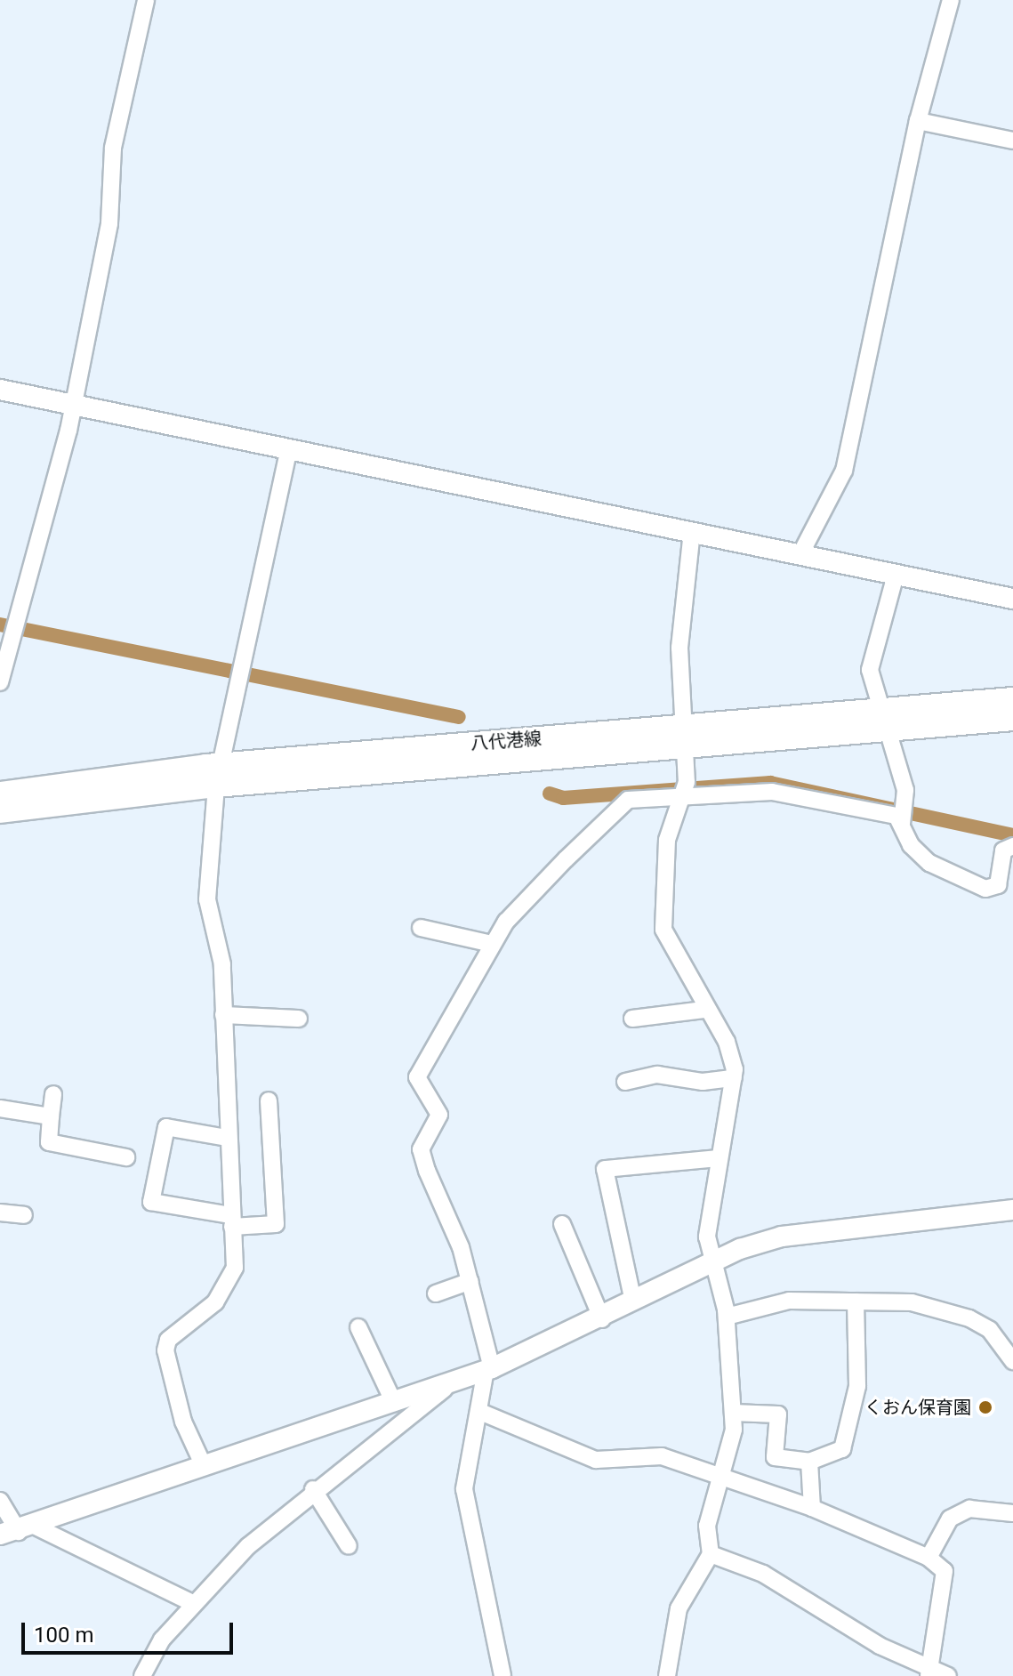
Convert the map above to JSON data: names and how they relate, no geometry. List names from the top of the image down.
{
  "streets": {
    "main road": ["八代港線"]
  },
  "places": ["くおん保育園"],
  "scale_bar": "100 m"
}
